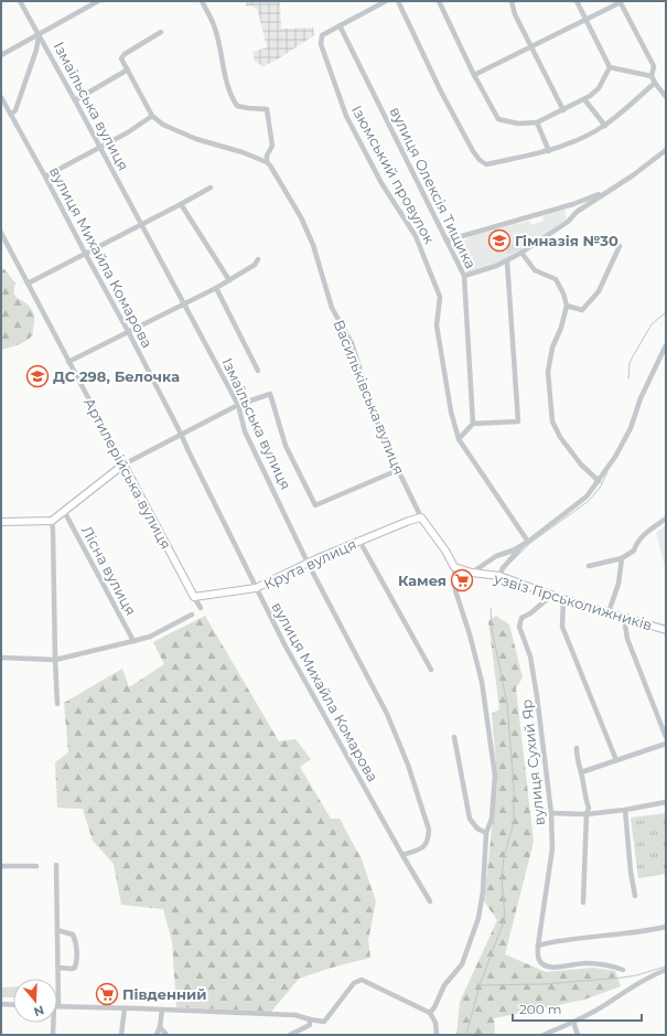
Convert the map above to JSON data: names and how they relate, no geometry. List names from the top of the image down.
{
  "streets": {
    "street": [
      "Ізмаїльська вулиця",
      "Ізюмський провулок",
      "вулиця Олексія Тищика",
      "вулиця Михайла Комарова",
      "Васильківська вулиця",
      "Артилерійська вулиця",
      "Крута вулиця",
      "Лісна вулиця",
      "узвіз Гірськолижників",
      "вулиця Сухий Яр"
    ]
  },
  "crossings": [
    ["Ізмаїльська вулиця", "вулиця Михайла Комарова"],
    ["Ізмаїльська вулиця", "Крута вулиця"],
    ["Ізюмський провулок", "вулиця Олексія Тищика"],
    ["вулиця Михайла Комарова", "Крута вулиця"],
    ["Васильківська вулиця", "Крута вулиця"],
    ["Васильківська вулиця", "узвіз Гірськолижників"],
    ["Артилерійська вулиця", "Крута вулиця"],
    ["узвіз Гірськолижників", "вулиця Сухий Яр"]
  ],
  "places": {
    "school or university": ["Гімназія №30", "ДС 298, Белочка"],
    "supermarket": ["Камея", "Південний"]
  },
  "scale_bar": "200 m",
  "north": "bottom"
}
